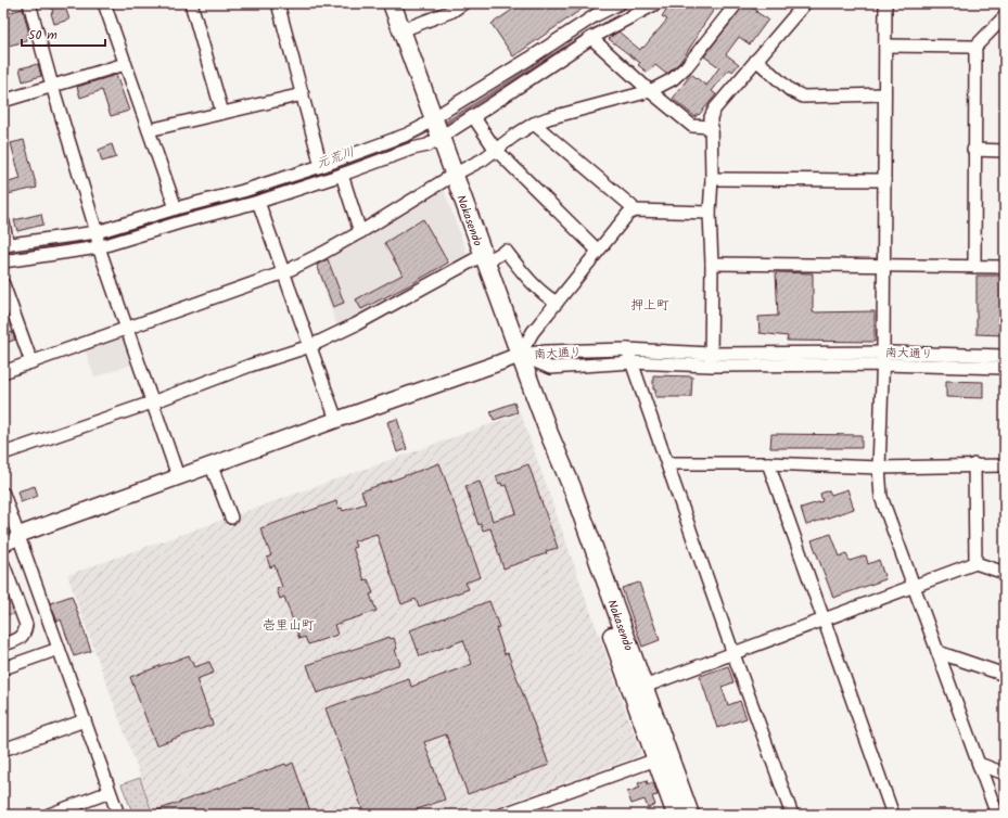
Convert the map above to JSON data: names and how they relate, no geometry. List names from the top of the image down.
{
  "streets": {
    "highway": ["Nakasendo"],
    "street": ["南大通り"]
  },
  "crossings": [
    ["Nakasendo", "南大通り"]
  ],
  "districts": ["押上町", "壱里山町"],
  "water": ["元荒川"],
  "scale_bar": "50 m"
}
